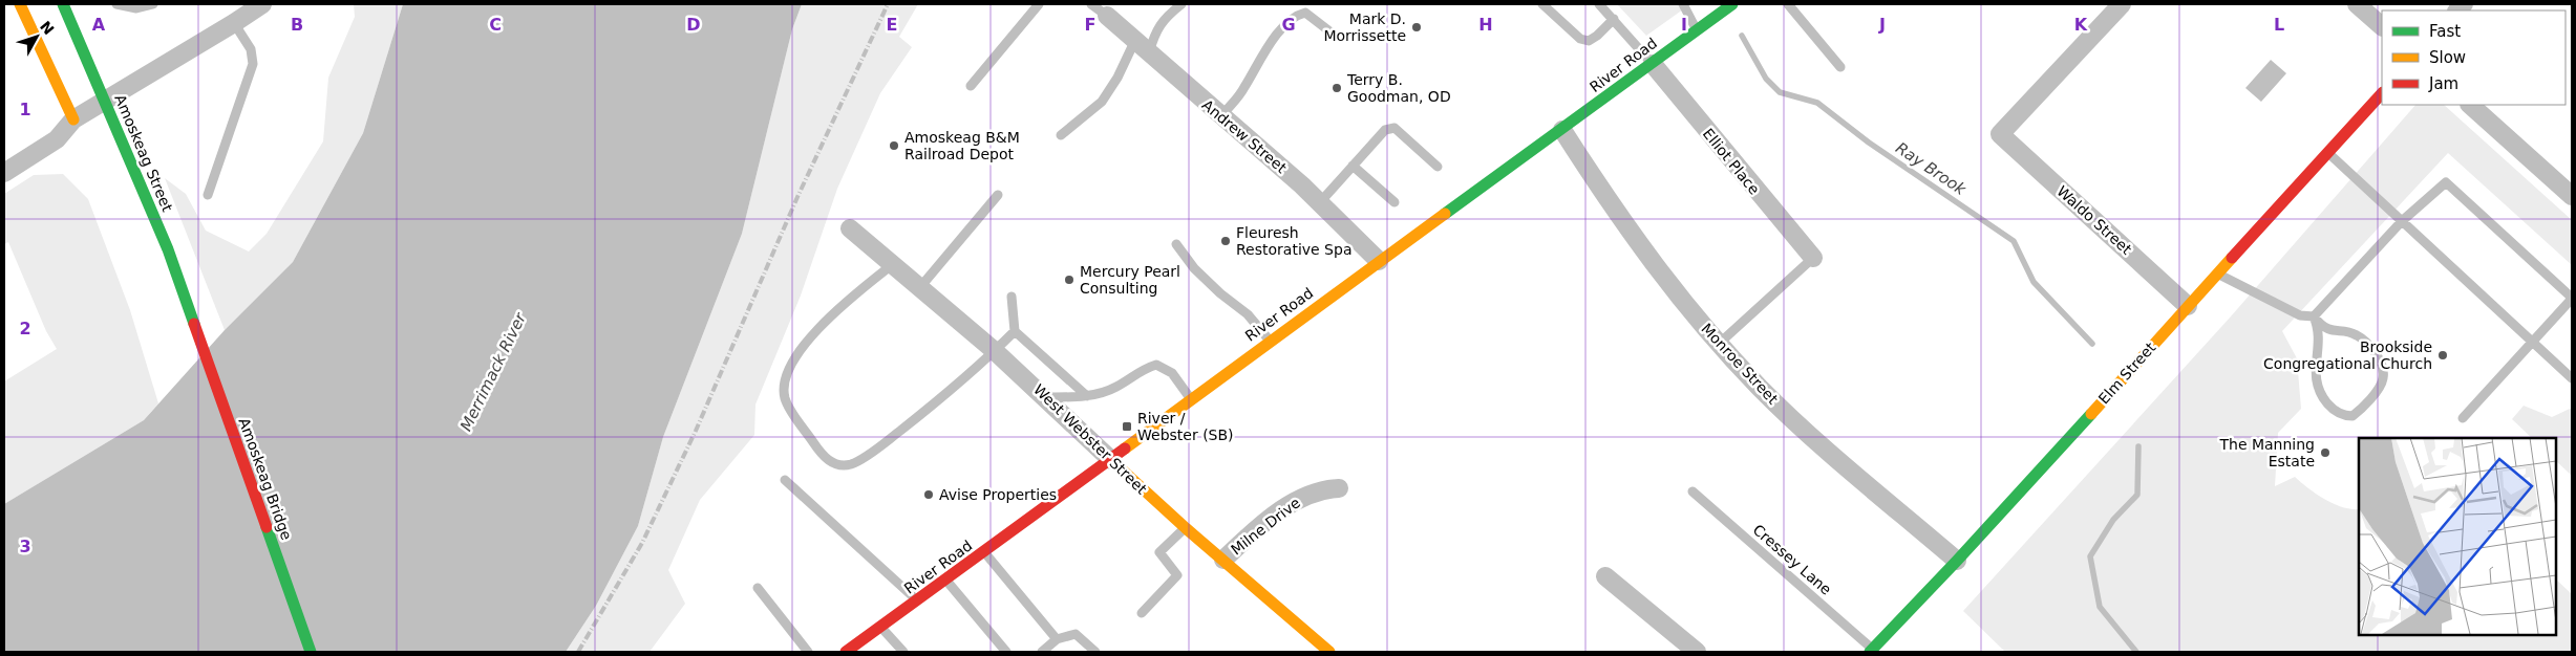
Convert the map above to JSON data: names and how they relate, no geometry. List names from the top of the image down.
{
  "streets": {
    "street": [
      "River Road",
      "Andrew Street",
      "Amoskeag Street",
      "Elliot Place",
      "Waldo Street",
      "Monroe Street",
      "Elm Street",
      "West Webster Street",
      "Amoskeag Bridge",
      "Milne Drive"
    ],
    "lane": ["Cressey Lane"]
  },
  "crossings": [
    ["River Road", "Andrew Street"],
    ["River Road", "Elliot Place"],
    ["River Road", "Monroe Street"],
    ["River Road", "West Webster Street"],
    ["Amoskeag Street", "Amoskeag Bridge"],
    ["Waldo Street", "Elm Street"],
    ["Monroe Street", "Elm Street"],
    ["Elm Street", "Cressey Lane"],
    ["West Webster Street", "Milne Drive"]
  ],
  "water": ["Ray Brook", "Merrimack River"],
  "places": {
    "other": [
      "Mark D. Morrissette",
      "Terry B. Goodman, OD",
      "Amoskeag B&M Railroad Depot",
      "Fleuresh Restorative Spa",
      "Mercury Pearl Consulting",
      "Brookside Congregational Church",
      "The Manning Estate",
      "Avise Properties"
    ],
    "transit": ["River / Webster (SB)"]
  },
  "legend": ["Fast", "Slow", "Jam"],
  "north": "top right",
  "grid": {
    "columns": [
      "A",
      "B",
      "C",
      "D",
      "E",
      "F",
      "G",
      "H",
      "I",
      "J",
      "K",
      "L"
    ],
    "rows": ["1", "2", "3"]
  }
}
